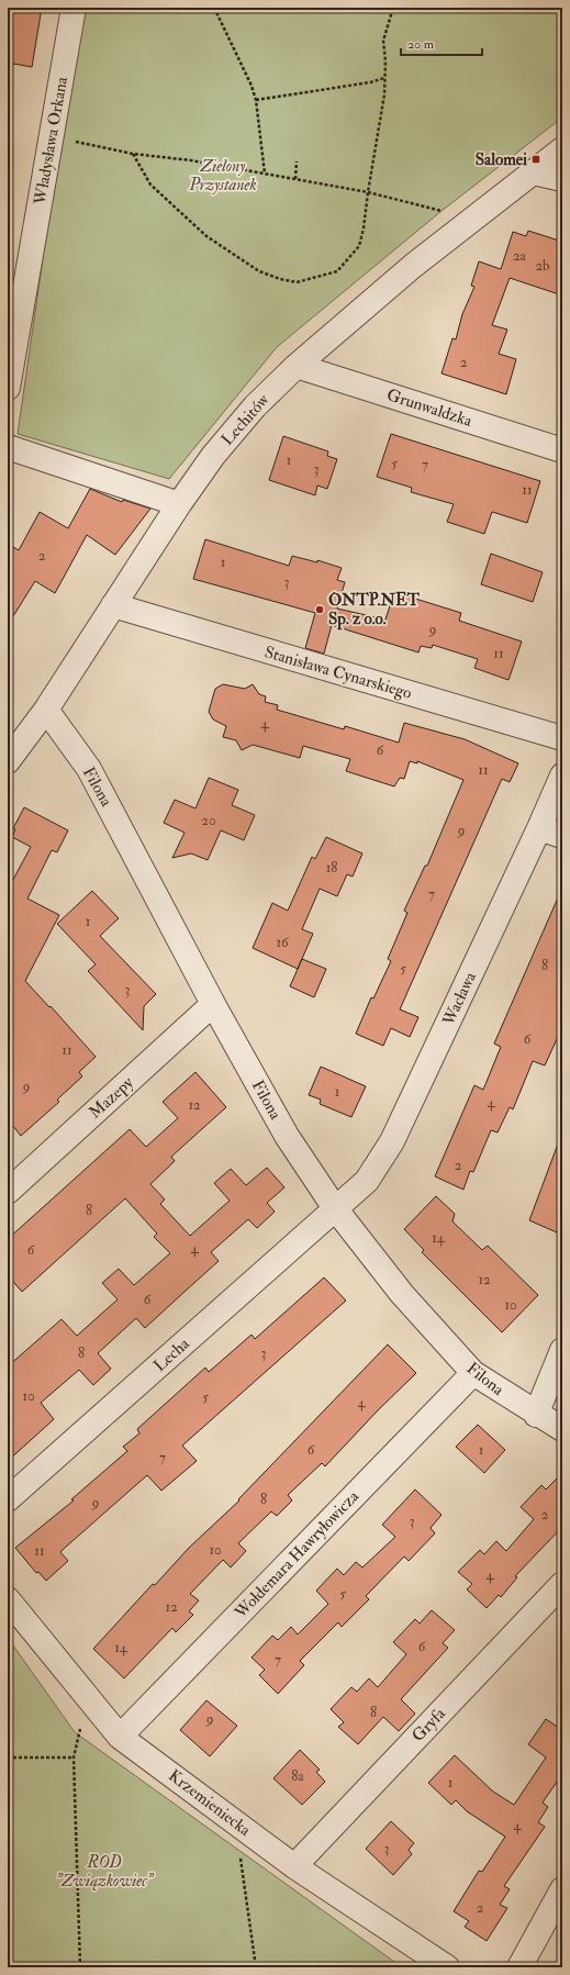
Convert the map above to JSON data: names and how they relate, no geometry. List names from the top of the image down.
{
  "streets": {
    "street": [
      "Władysława Orkana",
      "Grunwaldzka",
      "Lechitów",
      "Stanisława Cynarskiego",
      "Filona",
      "Wacława",
      "Mazepy",
      "Lecha",
      "Wołdemara Hawryłowicza",
      "Gryfa",
      "Krzemieniecka"
    ]
  },
  "crossings": [
    ["Grunwaldzka", "Lechitów"],
    ["Lechitów", "Stanisława Cynarskiego"],
    ["Lechitów", "Filona"],
    ["Filona", "Wacława"],
    ["Filona", "Mazepy"],
    ["Filona", "Lecha"],
    ["Filona", "Wołdemara Hawryłowicza"],
    ["Wacława", "Lecha"],
    ["Wołdemara Hawryłowicza", "Krzemieniecka"],
    ["Gryfa", "Krzemieniecka"]
  ],
  "parks": ["Zielony Przystanek", "ROD \"Związkowiec\""],
  "places": {
    "transit": ["Salomei"],
    "other": ["ONTP.NET Sp. z o.o."]
  },
  "house_numbers": [
    "2a",
    "2b",
    "2",
    "1",
    "5",
    "7",
    "3",
    "11",
    "2",
    "1",
    "3",
    "9",
    "11",
    "4",
    "6",
    "11",
    "20",
    "9",
    "18",
    "7",
    "1",
    "16",
    "8",
    "5",
    "3",
    "6",
    "11",
    "9",
    "1",
    "4",
    "12",
    "2",
    "8",
    "14",
    "4",
    "6",
    "12",
    "6",
    "10",
    "8",
    "3",
    "10",
    "5",
    "4",
    "6",
    "1",
    "7",
    "8",
    "9",
    "2",
    "3",
    "10",
    "11",
    "4",
    "5",
    "12",
    "6",
    "14",
    "7",
    "8",
    "9",
    "8a",
    "1",
    "4",
    "3",
    "2"
  ],
  "scale_bar": "20 m"
}
